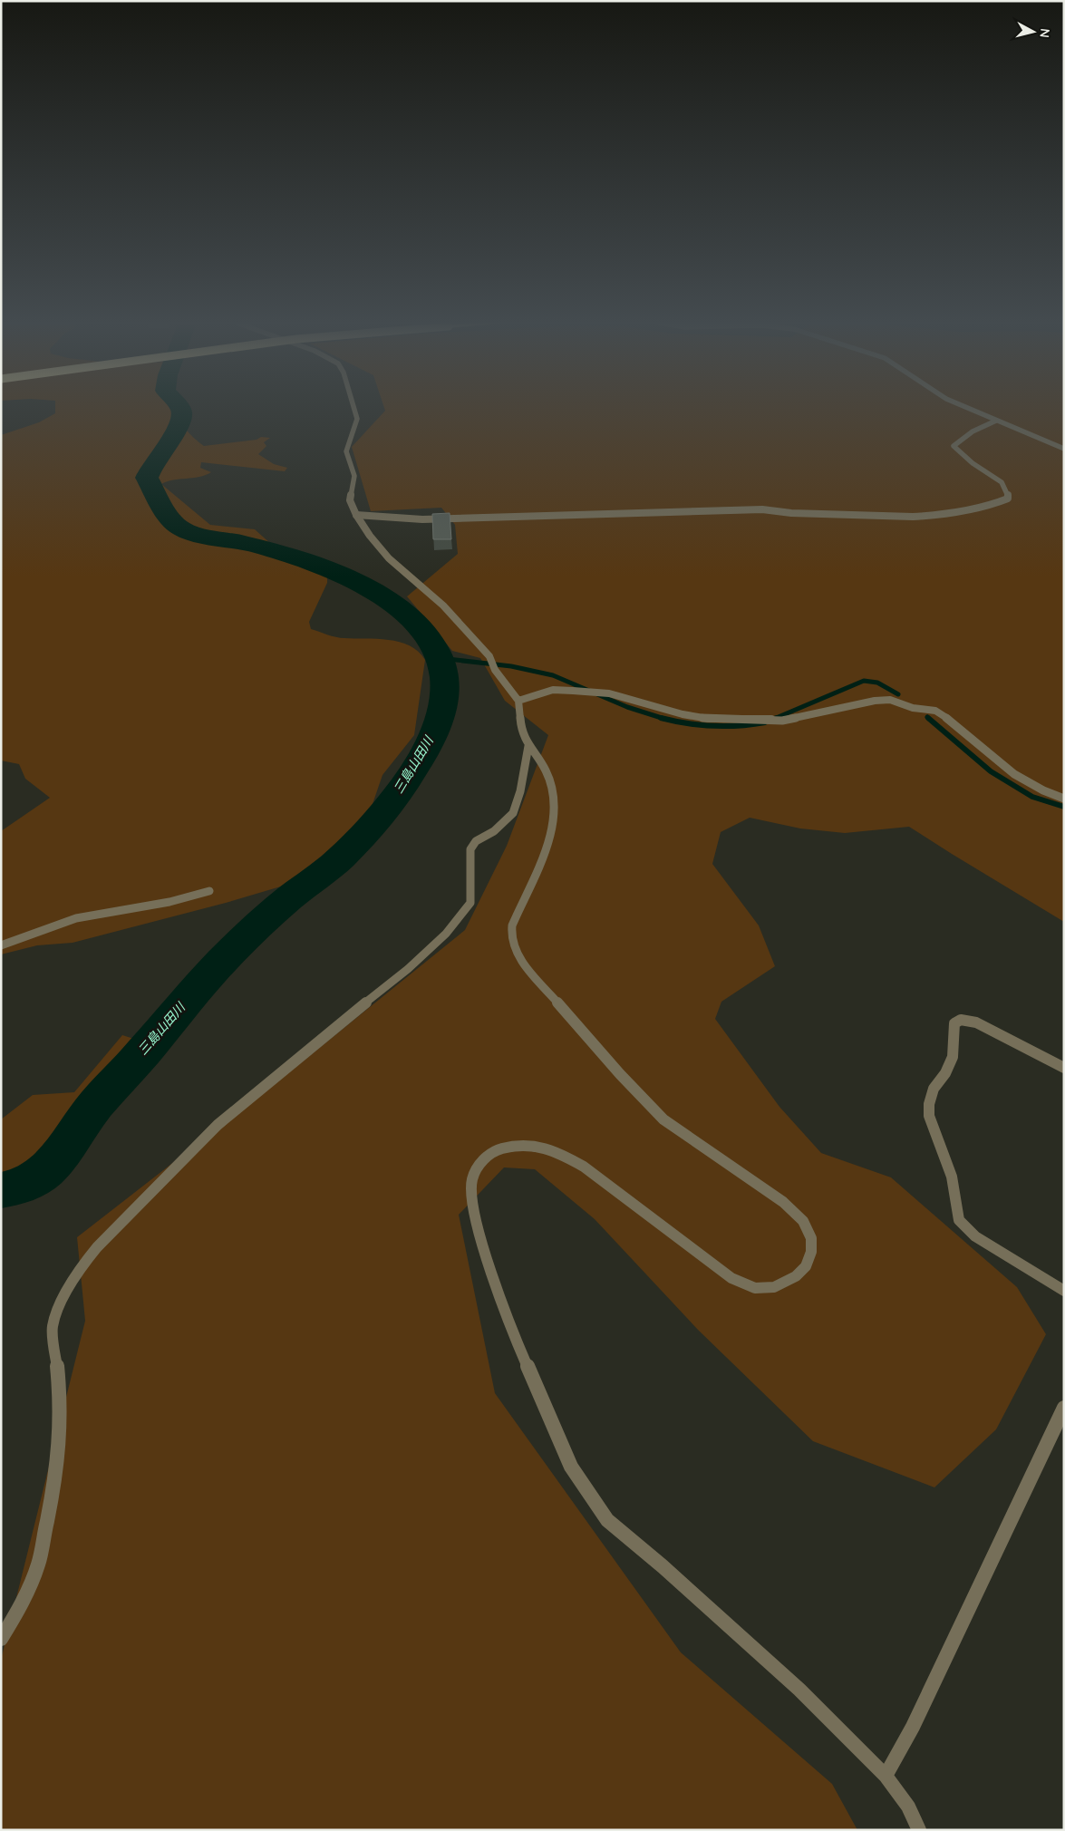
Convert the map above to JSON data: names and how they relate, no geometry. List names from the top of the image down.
{
  "water": ["三島山田川"],
  "north": "right"
}
